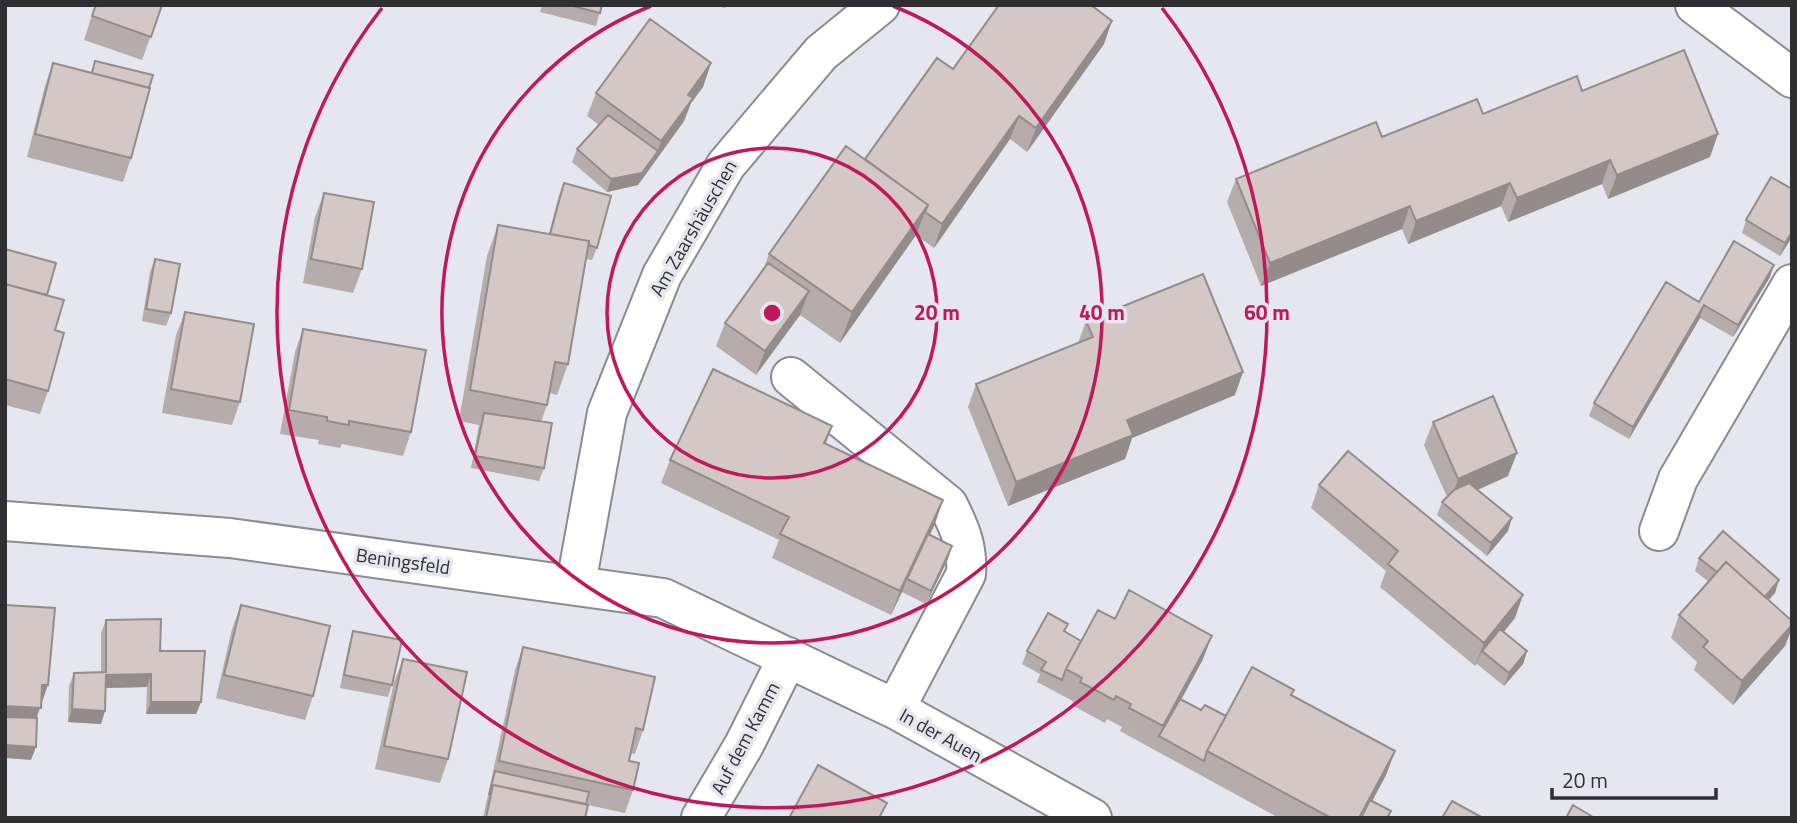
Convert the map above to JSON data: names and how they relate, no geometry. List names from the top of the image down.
{
  "streets": {
    "street": [
      "Am Zaarshäuschen",
      "Beningsfeld",
      "In der Auen",
      "Auf dem Kamm"
    ]
  },
  "crossings": [
    ["Am Zaarshäuschen", "Beningsfeld"],
    ["Beningsfeld", "In der Auen"],
    ["Beningsfeld", "Auf dem Kamm"],
    ["In der Auen", "Auf dem Kamm"]
  ],
  "scale_bar": "20 m",
  "rings": ["20 m", "40 m", "60 m"]
}
